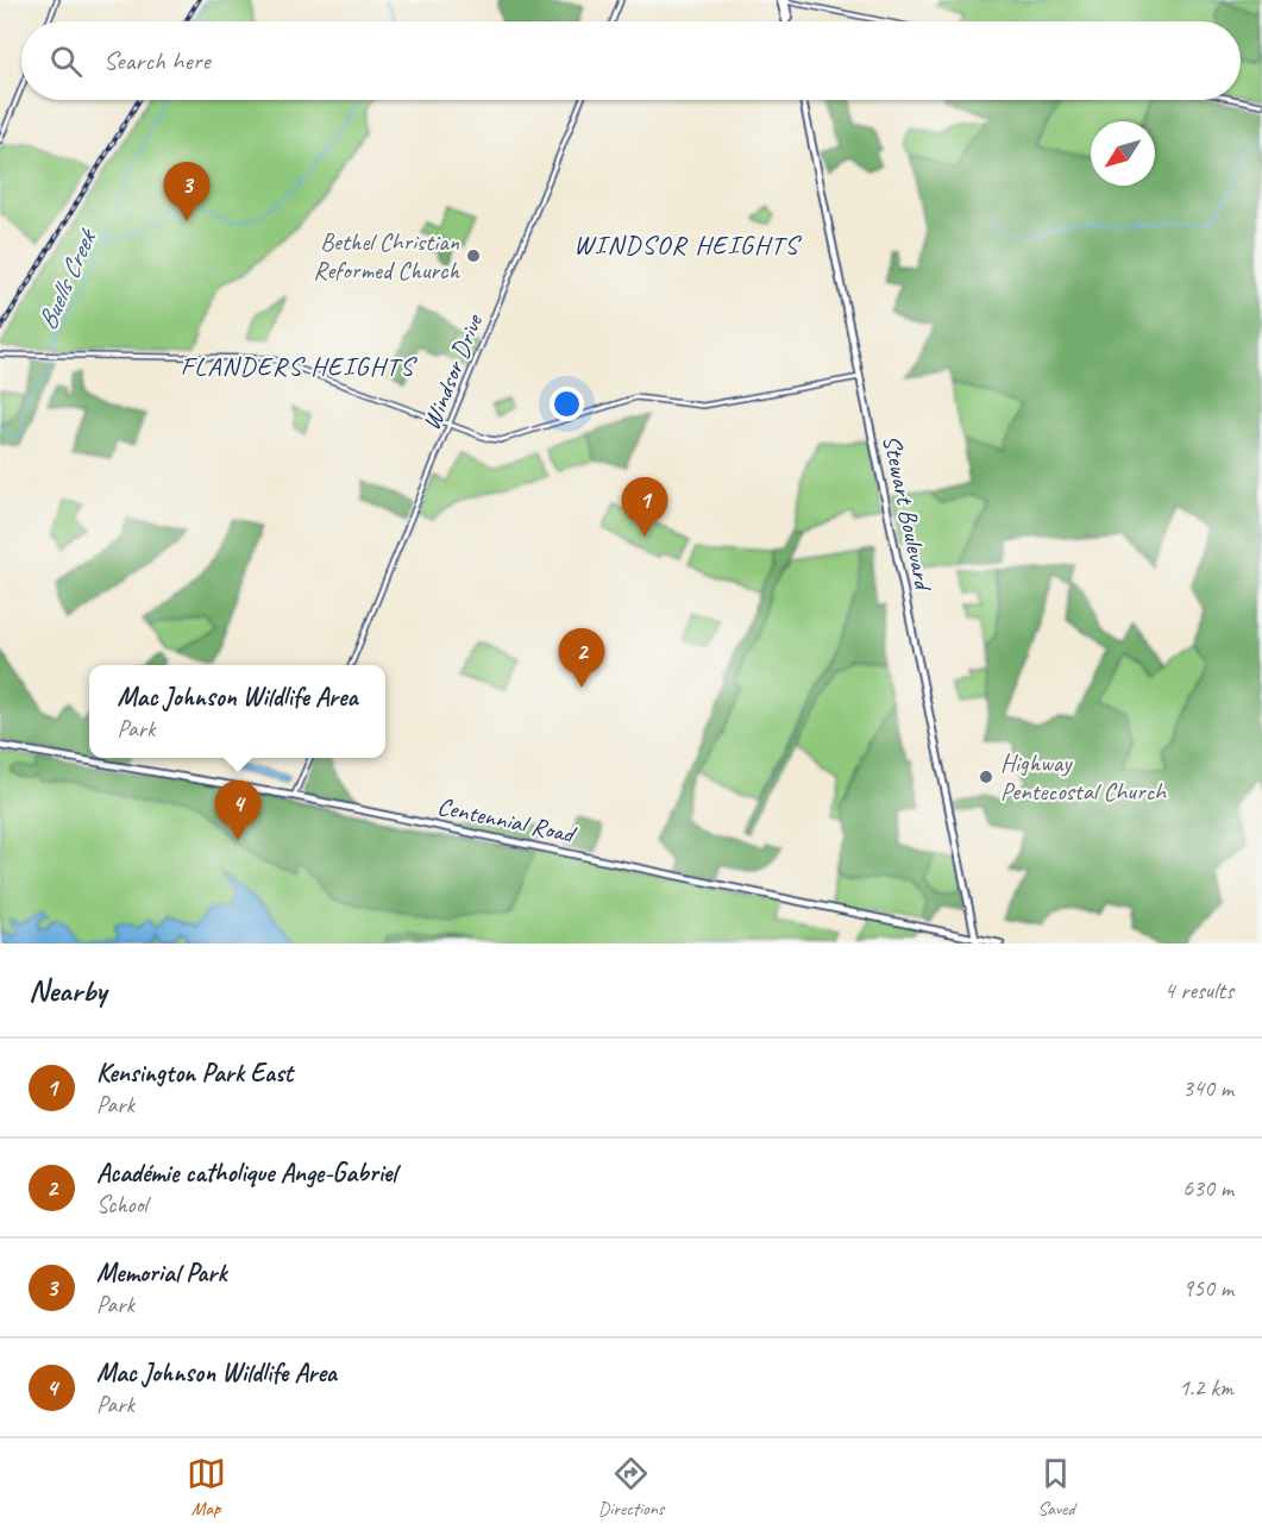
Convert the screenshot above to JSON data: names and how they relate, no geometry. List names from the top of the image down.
{
  "streets": {
    "main road": ["Stewart Boulevard", "Centennial Road"],
    "street": ["Windsor Drive"]
  },
  "crossings": [
    ["Stewart Boulevard", "Centennial Road"]
  ],
  "districts": ["WINDSOR HEIGHTS", "FLANDERS HEIGHTS"],
  "water": ["Buells Creek"],
  "places": ["Bethel Christian Reformed Church", "Highway Pentecostal Church"],
  "north": "bottom left",
  "page": {
    "search": "Search here",
    "pins": [
      "3",
      "1",
      "2",
      "4"
    ],
    "popup": ["Mac Johnson Wildlife Area", "Park"],
    "heading": ["Nearby", "4 results"],
    "list": [
      {
        "mark": "1",
        "name": "Kensington Park East",
        "note": "Park",
        "value": "340 m"
      },
      {
        "mark": "2",
        "name": "Académie catholique Ange-Gabriel",
        "note": "School",
        "value": "630 m"
      },
      {
        "mark": "3",
        "name": "Memorial Park",
        "note": "Park",
        "value": "950 m"
      },
      {
        "mark": "4",
        "name": "Mac Johnson Wildlife Area",
        "note": "Park",
        "value": "1.2 km"
      }
    ],
    "nav": ["Map", "Directions", "Saved"]
  }
}
